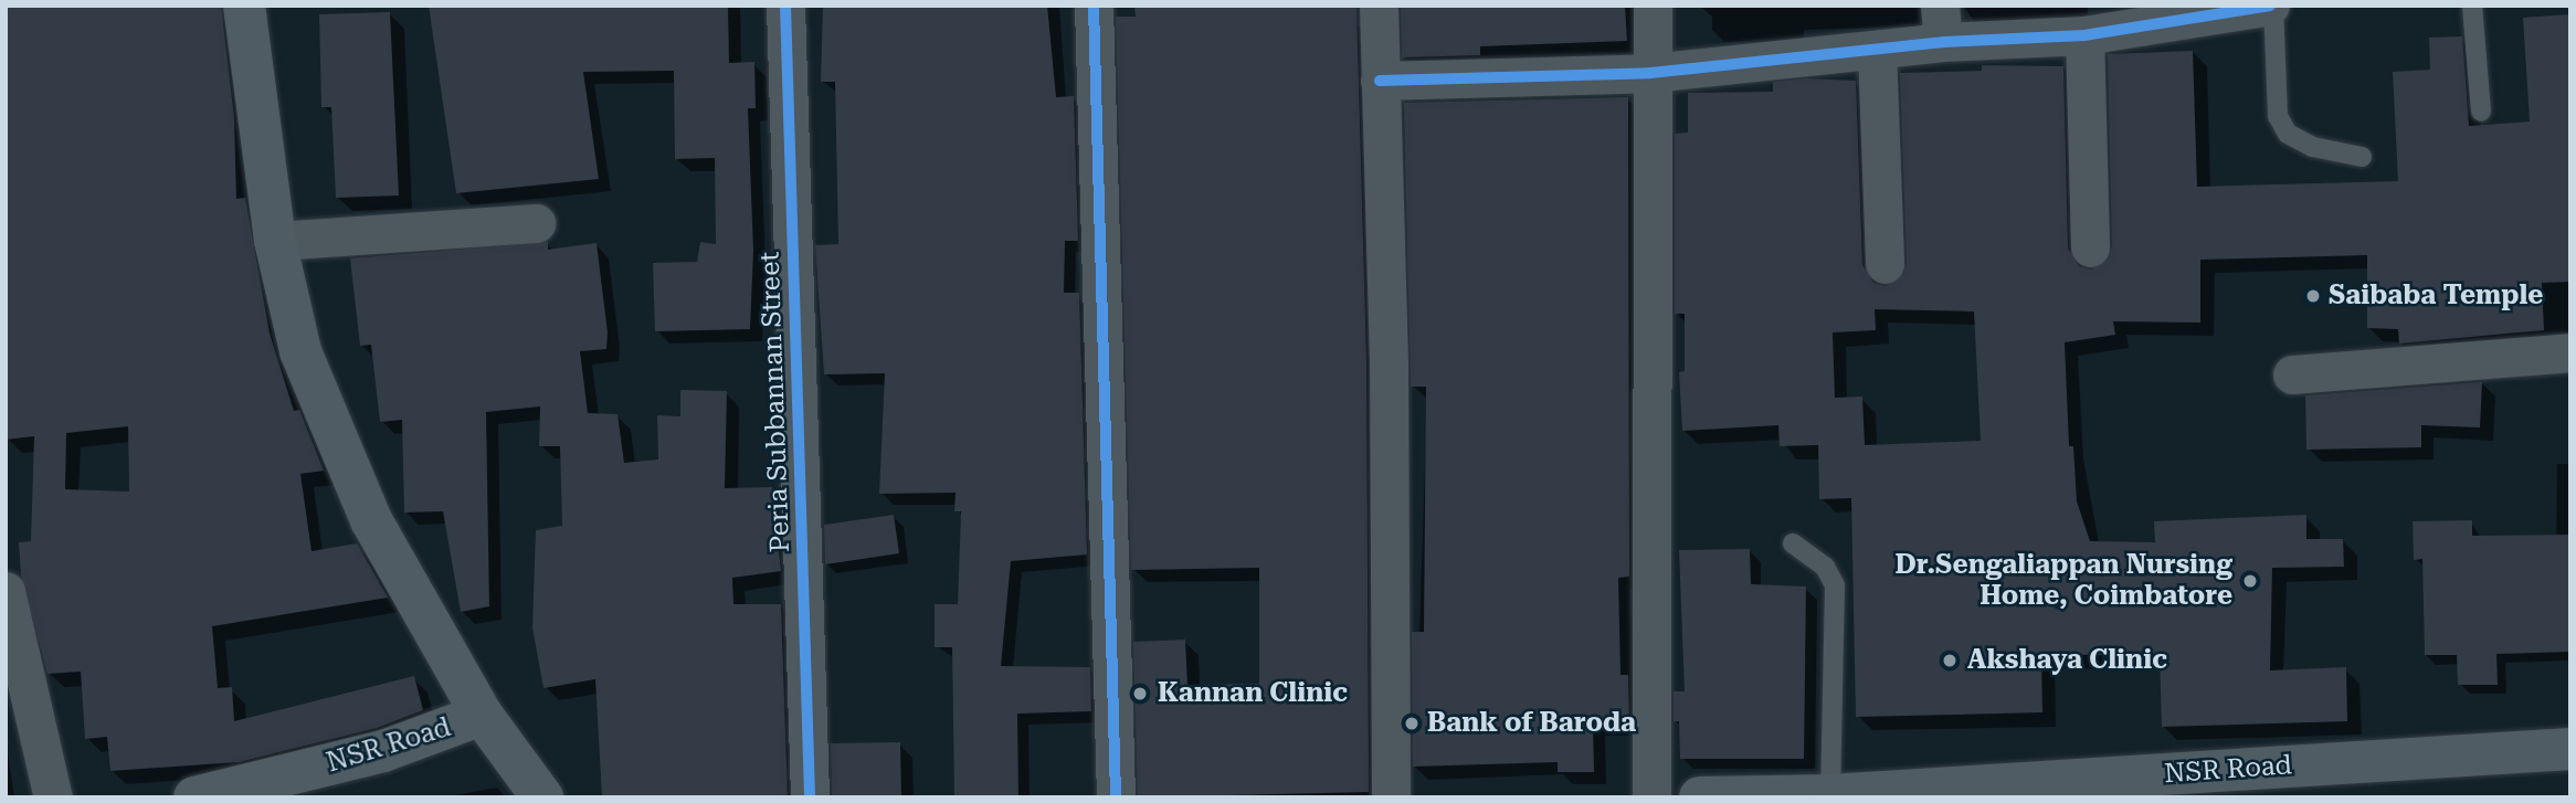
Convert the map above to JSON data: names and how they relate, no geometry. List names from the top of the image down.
{
  "streets": {
    "main road": ["NSR Road"],
    "street": ["Peria Subbannan Street"]
  },
  "places": [
    "Saibaba Temple",
    "Dr.Sengaliappan Nursing Home, Coimbatore",
    "Akshaya Clinic",
    "Kannan Clinic",
    "Bank of Baroda"
  ]
}
